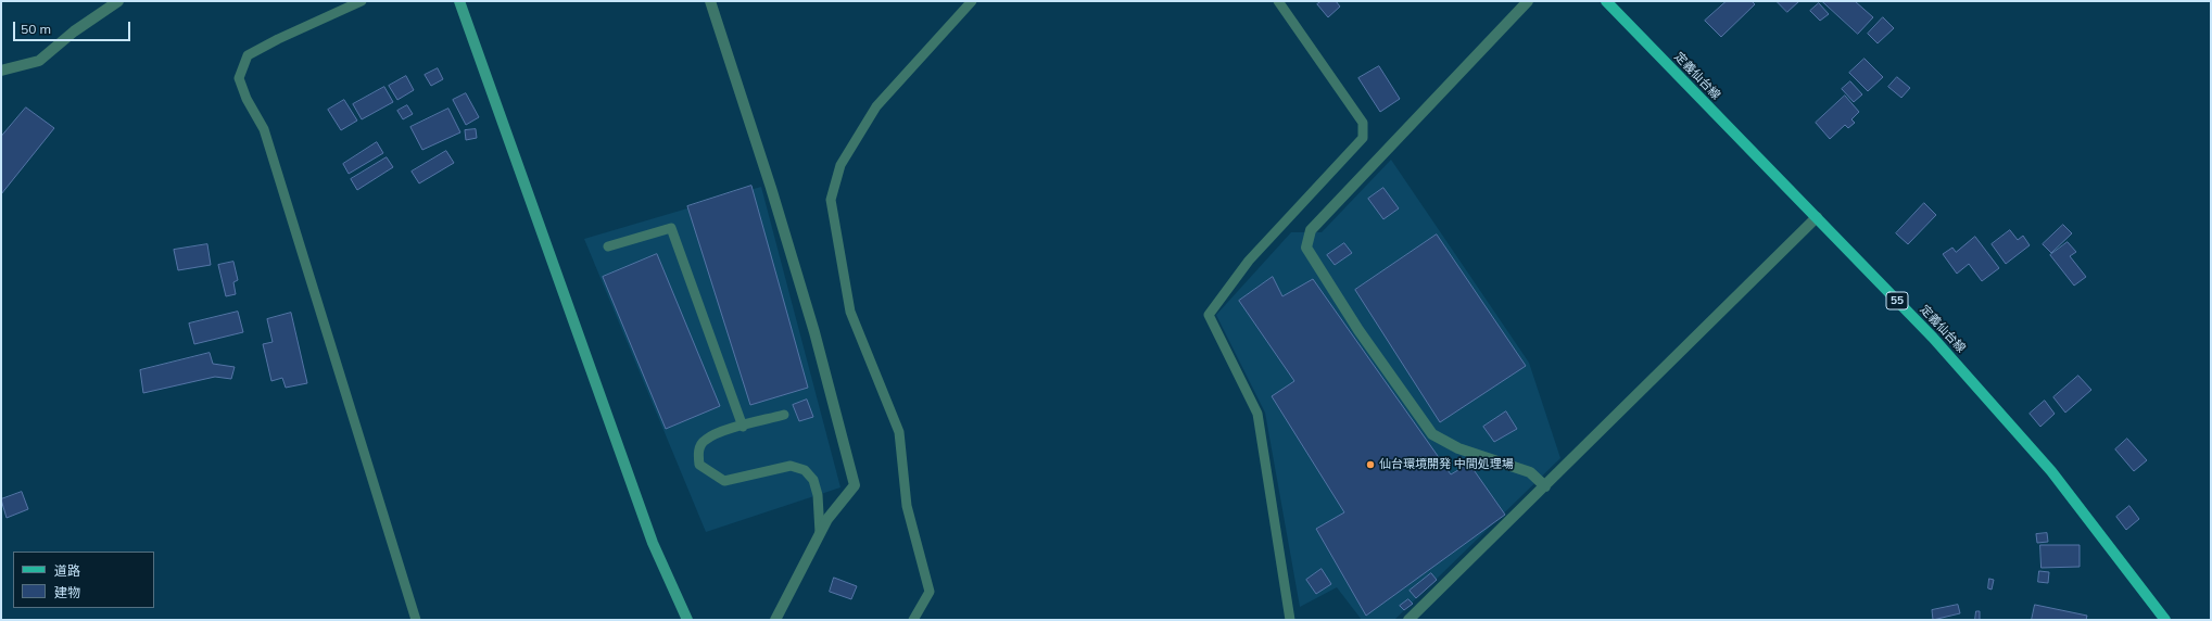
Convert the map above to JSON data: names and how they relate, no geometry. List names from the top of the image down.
{
  "streets": {
    "main road": ["定義仙台線", "55"]
  },
  "places": ["仙台環境開発 中間処理場"],
  "legend": ["道路", "建物"],
  "scale_bar": "50 m"
}
